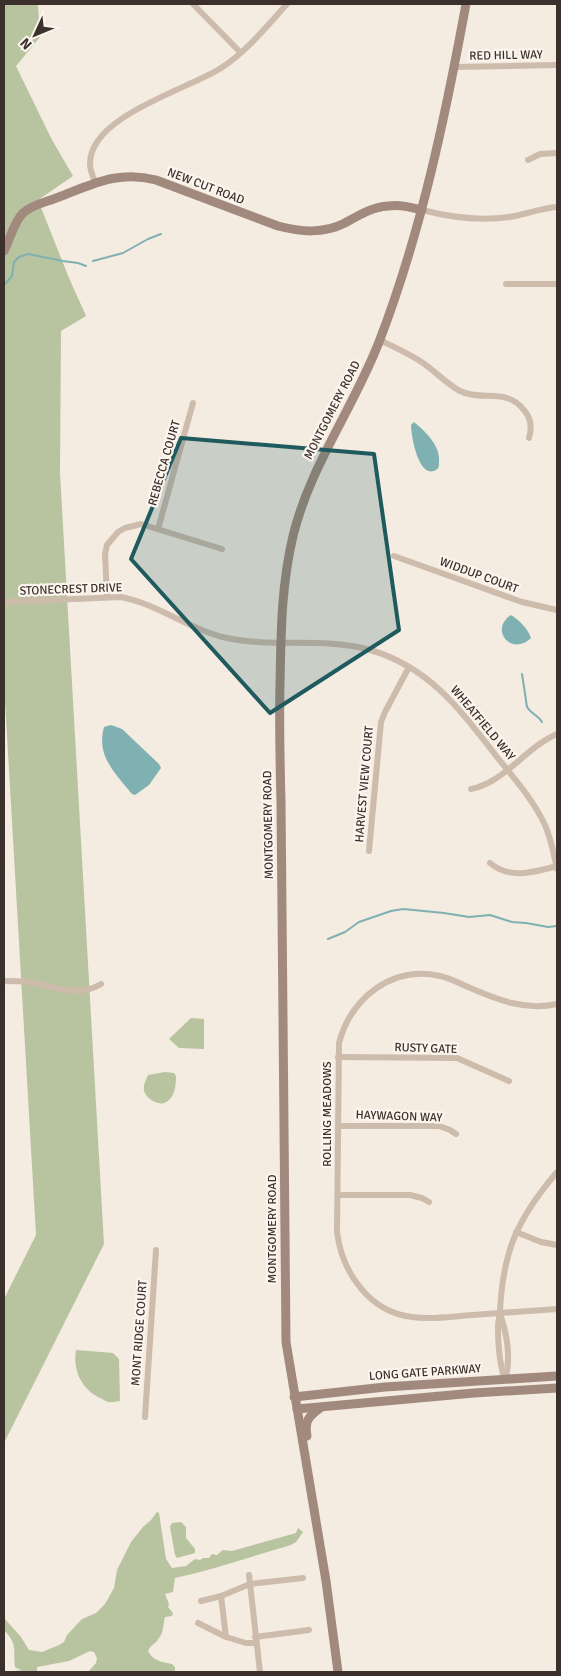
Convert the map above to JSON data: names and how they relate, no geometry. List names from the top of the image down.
{
  "streets": {
    "main road": ["NEW CUT ROAD", "MONTGOMERY ROAD", "LONG GATE PARKWAY"],
    "street": [
      "RED HILL WAY",
      "REBECCA COURT",
      "WIDDUP COURT",
      "STONECREST DRIVE",
      "WHEATFIELD WAY",
      "HARVEST VIEW COURT",
      "RUSTY GATE",
      "ROLLING MEADOWS",
      "HAYWAGON WAY",
      "MONT RIDGE COURT"
    ]
  },
  "crossings": [
    ["RED HILL WAY", "MONTGOMERY ROAD"],
    ["NEW CUT ROAD", "MONTGOMERY ROAD"],
    ["MONTGOMERY ROAD", "STONECREST DRIVE"],
    ["MONTGOMERY ROAD", "WHEATFIELD WAY"],
    ["MONTGOMERY ROAD", "LONG GATE PARKWAY"],
    ["STONECREST DRIVE", "WHEATFIELD WAY"],
    ["WHEATFIELD WAY", "HARVEST VIEW COURT"],
    ["RUSTY GATE", "ROLLING MEADOWS"],
    ["ROLLING MEADOWS", "HAYWAGON WAY"]
  ],
  "north": "bottom left"
}
